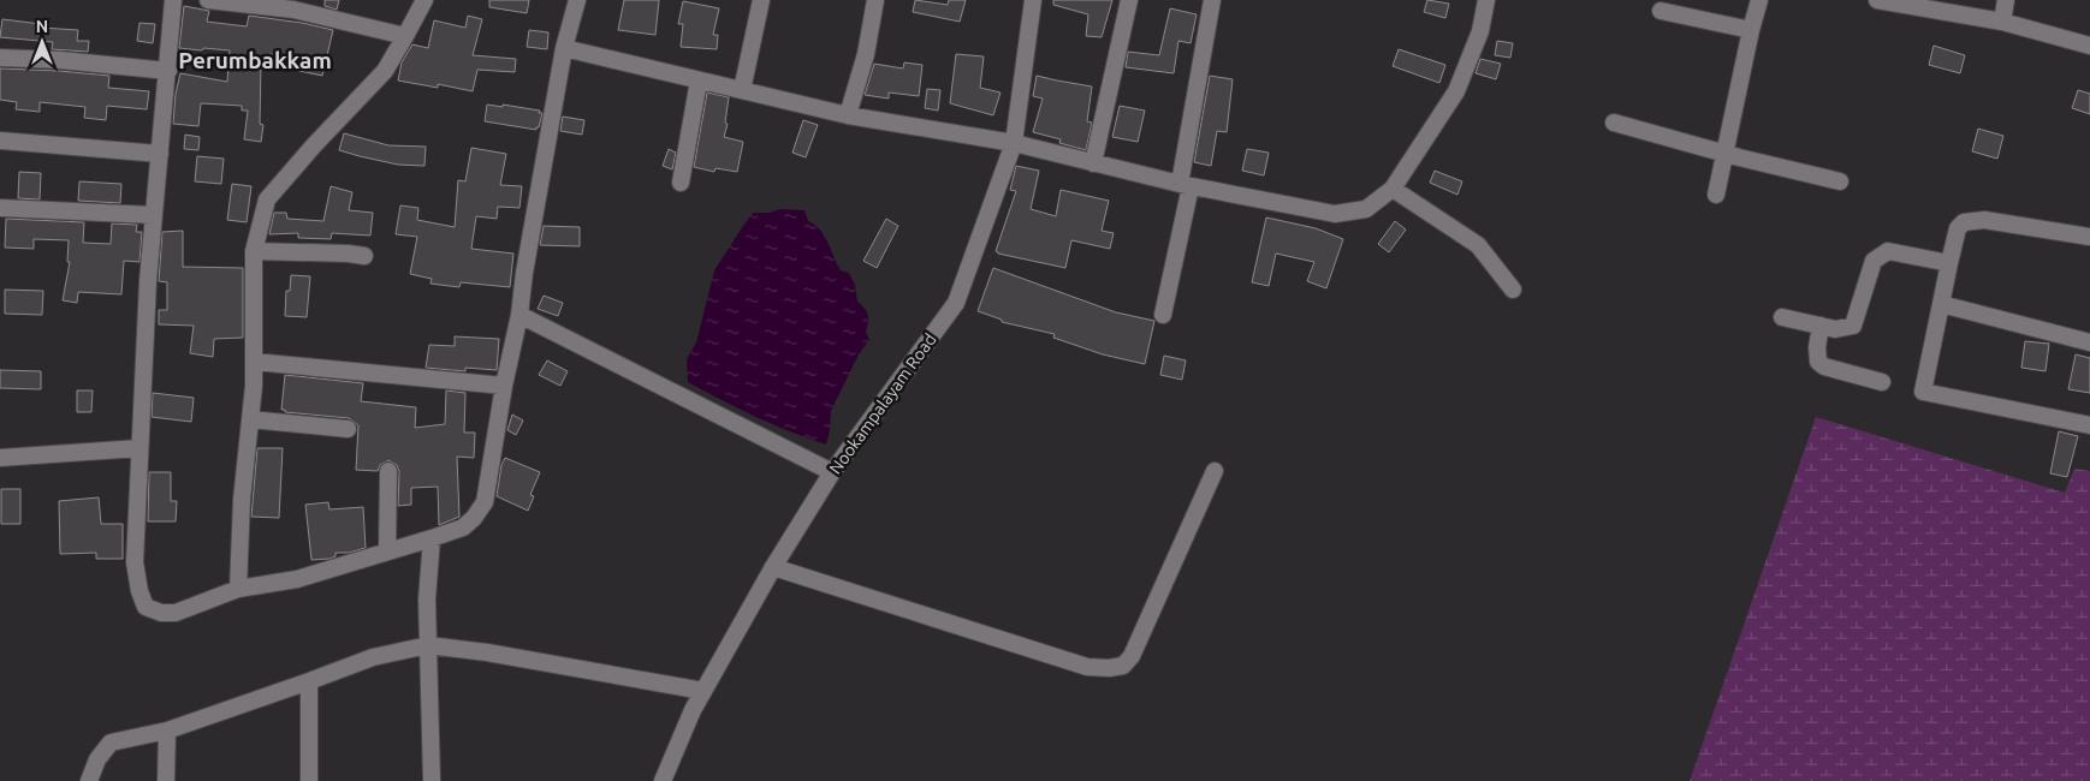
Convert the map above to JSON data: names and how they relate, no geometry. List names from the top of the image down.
{
  "streets": {
    "street": ["Nookampalayam Road"]
  },
  "districts": ["Perumbakkam"],
  "north": "top"
}
